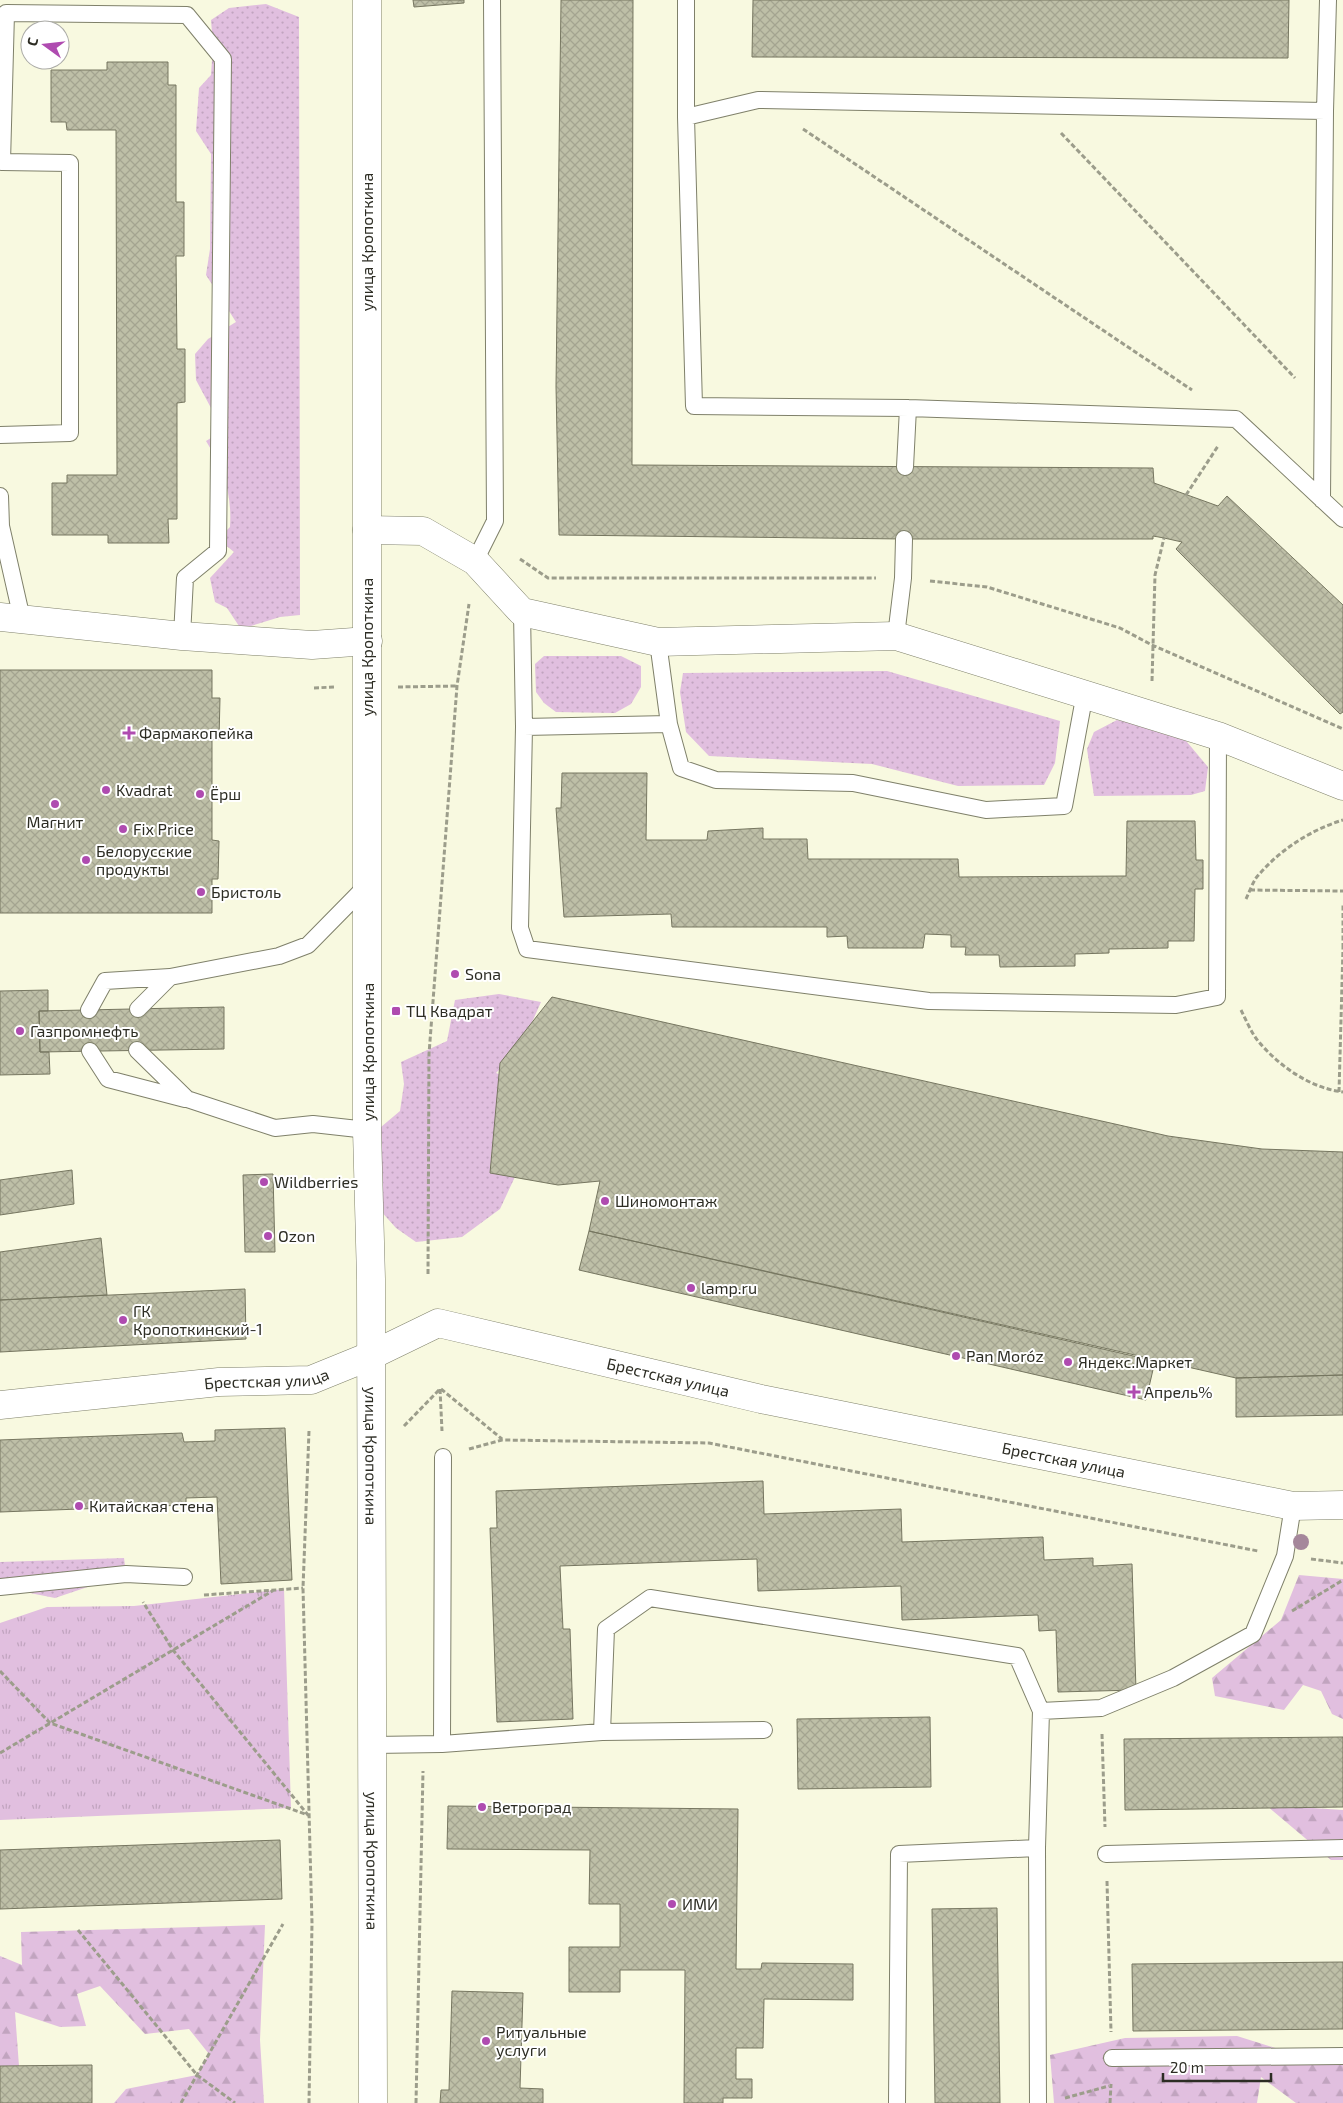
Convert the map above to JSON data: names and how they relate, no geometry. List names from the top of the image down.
{
  "streets": {
    "street": ["улица Кропоткина", "Брестская улица"]
  },
  "crossings": [
    ["улица Кропоткина", "Брестская улица"]
  ],
  "places": {
    "health": ["Фармакопейка", "Апрель%"],
    "other": [
      "Kvadrat",
      "Ёрш",
      "Магнит",
      "Fix Price",
      "Белорусские продукты",
      "Бристоль",
      "Sona",
      "Газпромнефть",
      "Wildberries",
      "Шиномонтаж",
      "Ozon",
      "lamp.ru",
      "ГК Кропоткинский-1",
      "Pan Moróz",
      "Яндекс.Маркет",
      "Китайская стена",
      "Ветроград",
      "ИМИ",
      "Ритуальные услуги"
    ],
    "transit": ["ТЦ Квадрат"]
  },
  "scale_bar": "20 m",
  "north": "left"
}
